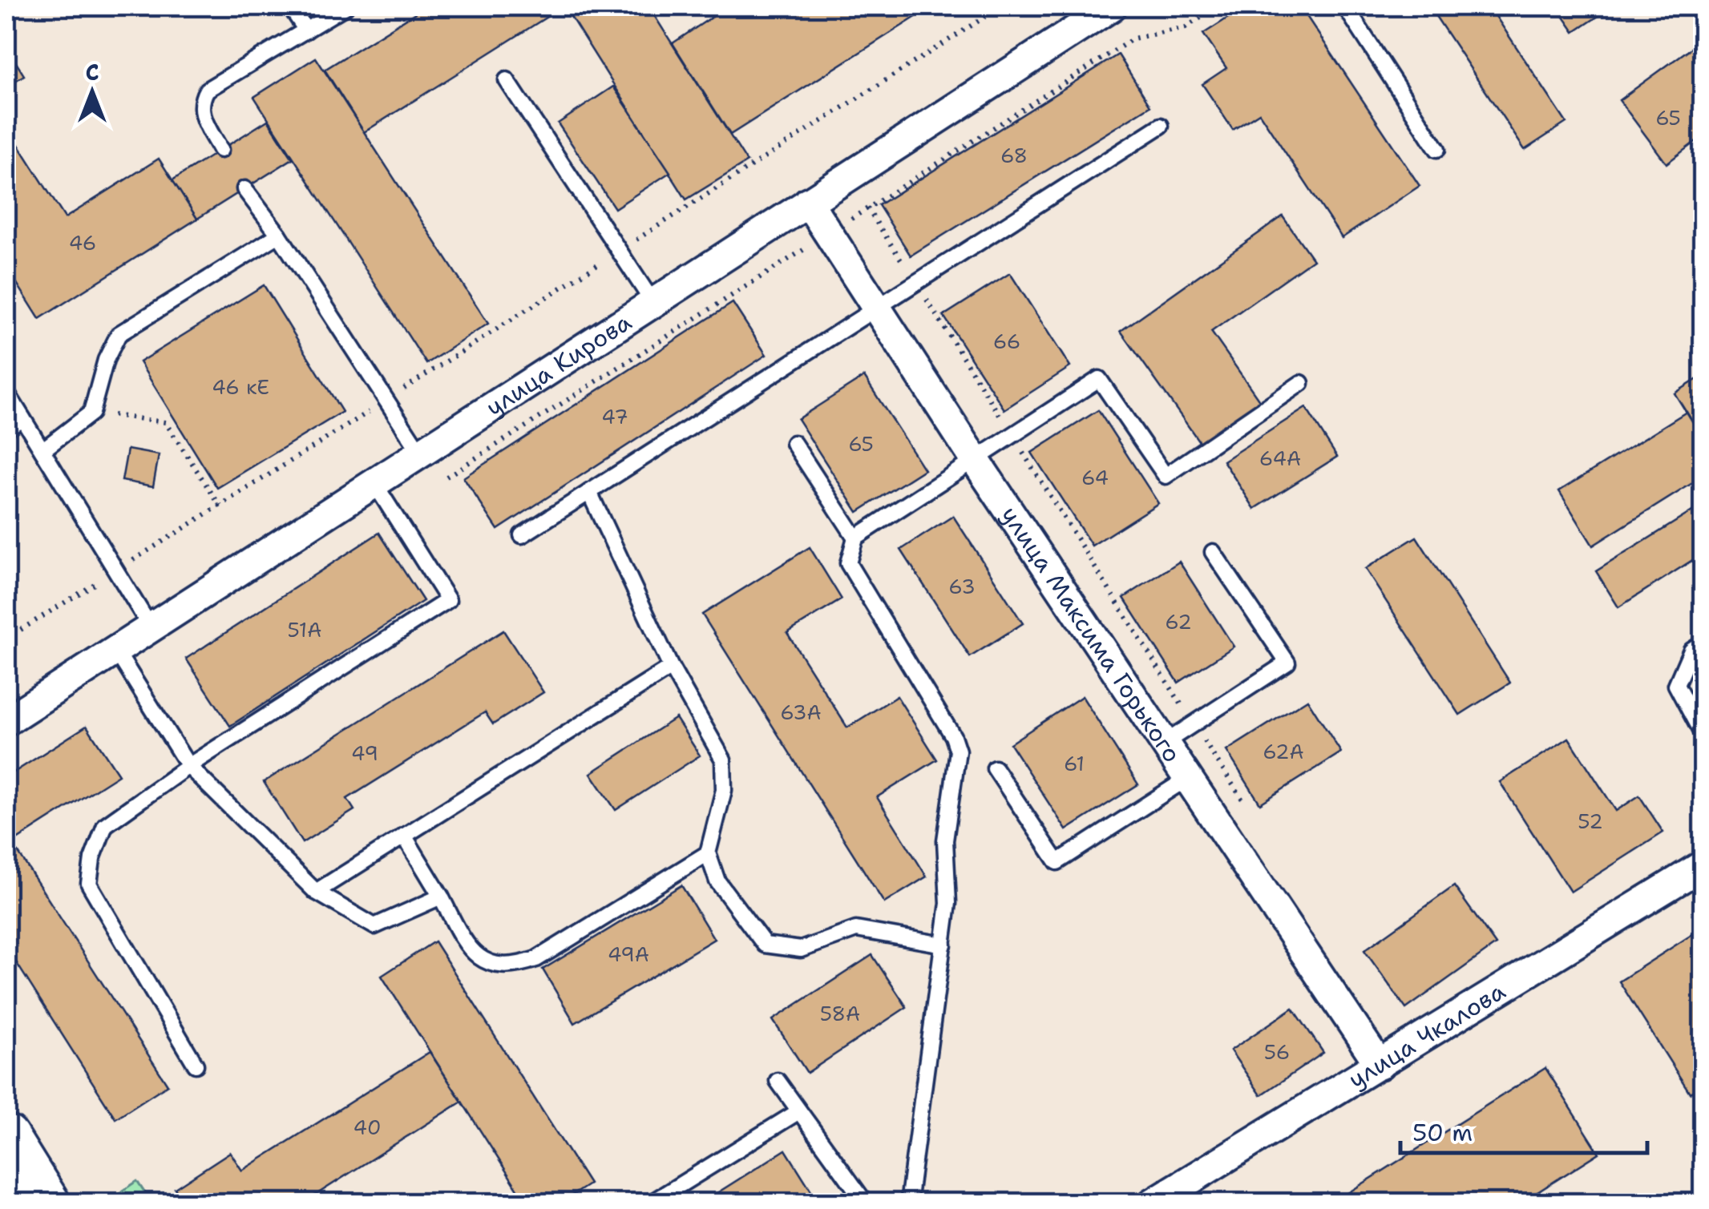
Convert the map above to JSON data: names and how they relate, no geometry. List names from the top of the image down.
{
  "streets": {
    "street": ["улица Кирова", "улица Максима Горького", "улица Чкалова"]
  },
  "crossings": [
    ["улица Кирова", "улица Максима Горького"],
    ["улица Максима Горького", "улица Чкалова"]
  ],
  "house_numbers": [
    "65",
    "68",
    "46",
    "66",
    "46 кЕ",
    "47",
    "65",
    "64А",
    "64",
    "63",
    "62",
    "51А",
    "63А",
    "62А",
    "49",
    "61",
    "52",
    "49А",
    "58А",
    "56",
    "40"
  ],
  "scale_bar": "50 m",
  "north": "top"
}
